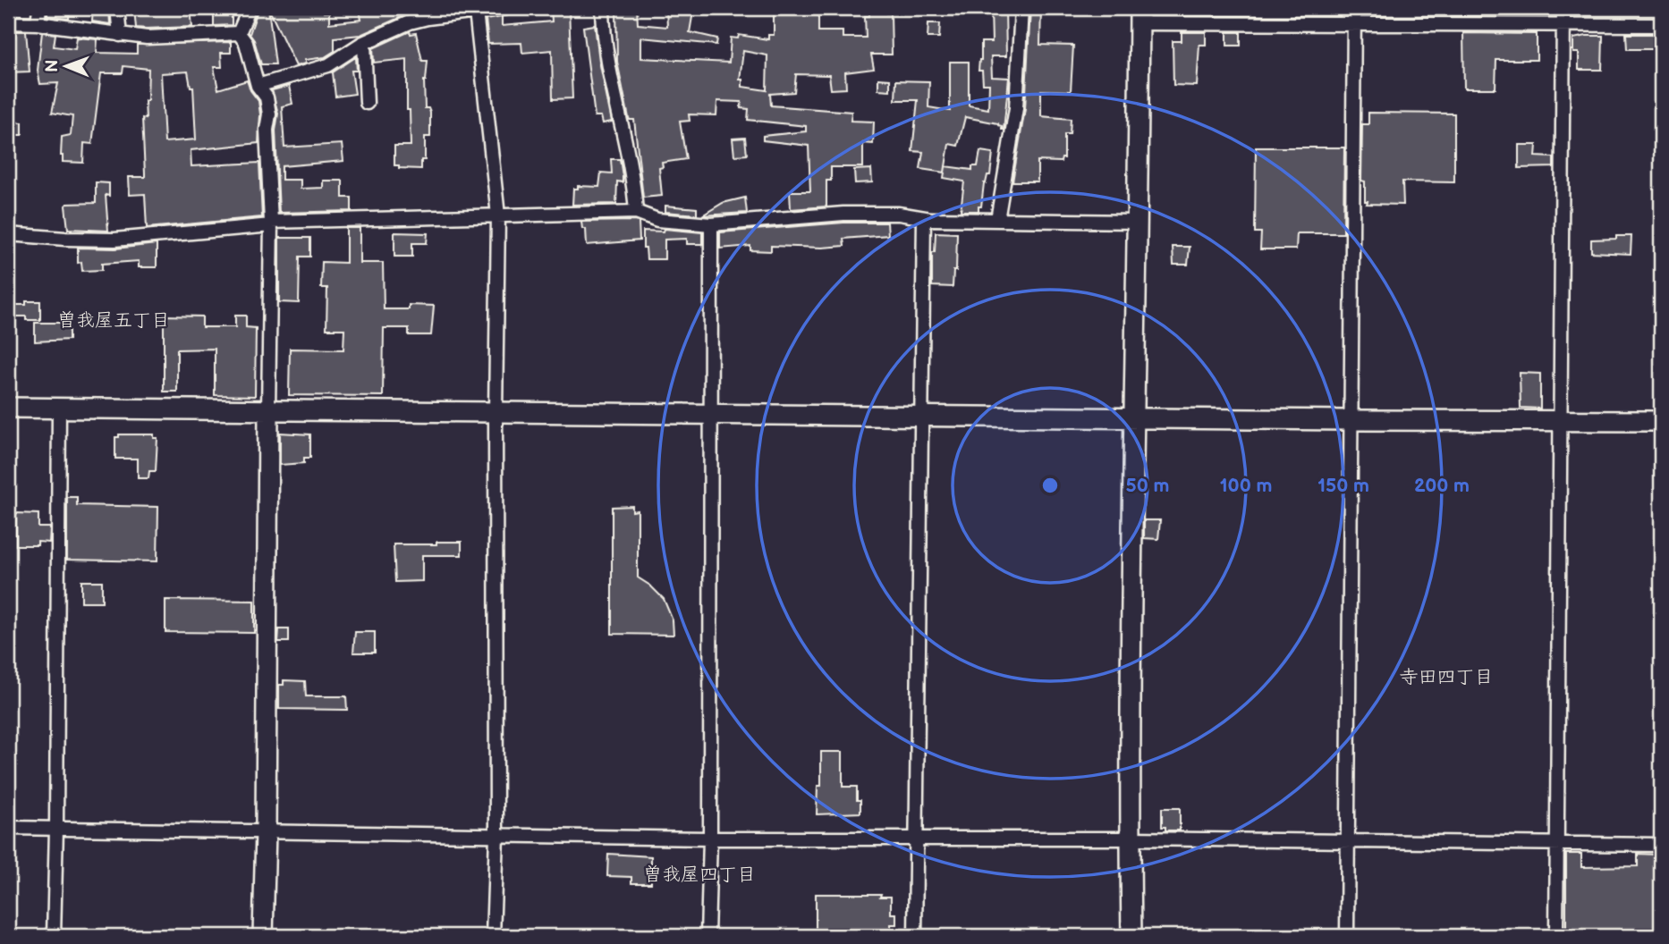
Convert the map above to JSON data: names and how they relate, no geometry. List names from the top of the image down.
{
  "districts": ["曽我屋五丁目", "寺田四丁目", "曽我屋四丁目"],
  "north": "left",
  "rings": [
    "50 m",
    "100 m",
    "150 m",
    "200 m"
  ]
}
